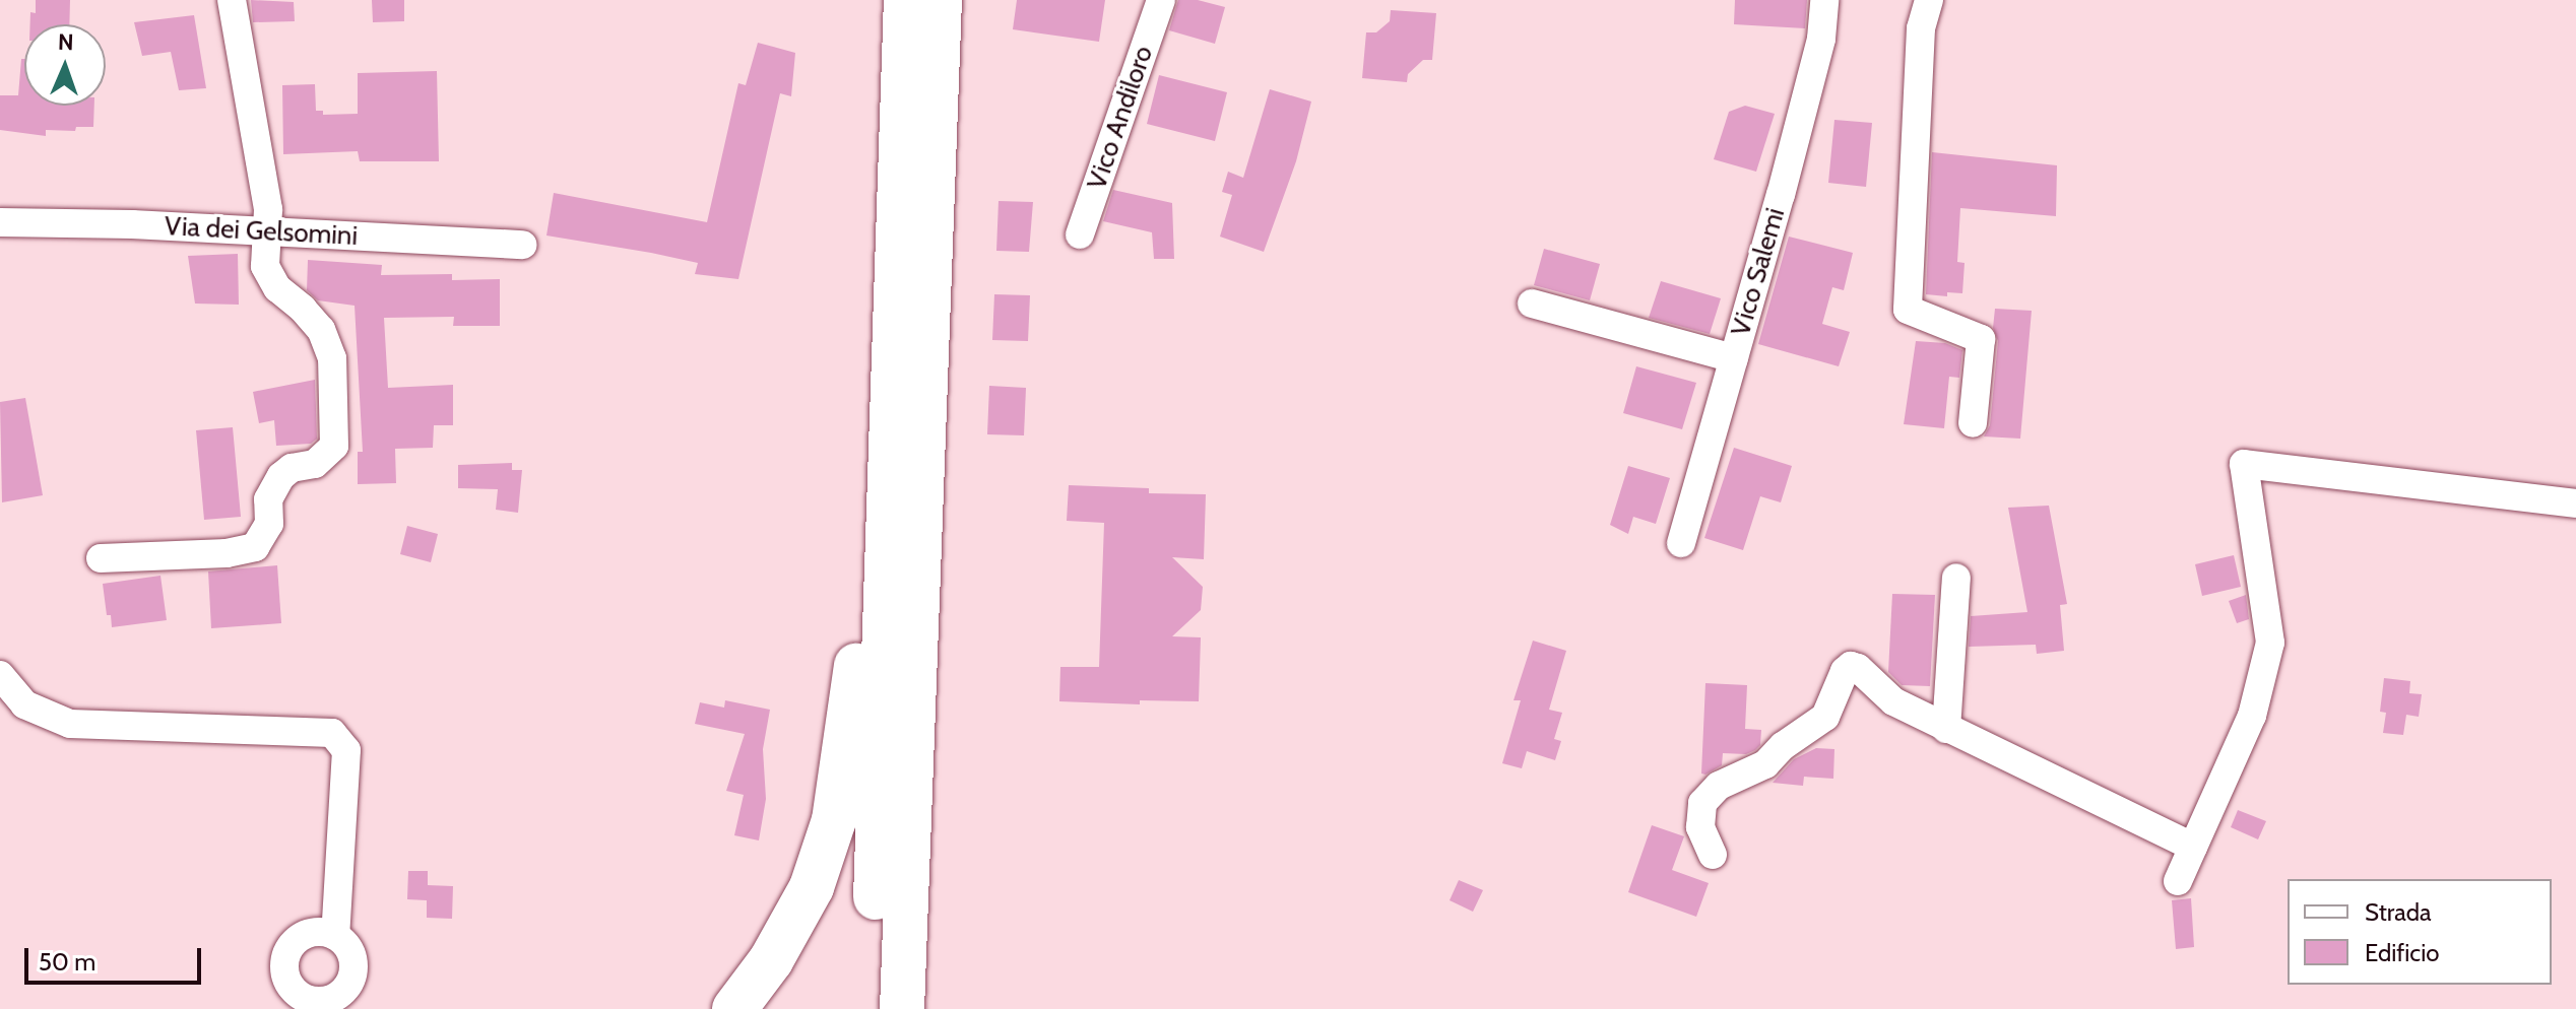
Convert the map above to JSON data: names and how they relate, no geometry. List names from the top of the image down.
{
  "streets": {
    "street": ["Vico Andiloro", "Via dei Gelsomini", "Vico Salemi"]
  },
  "legend": ["Strada", "Edificio"],
  "scale_bar": "50 m",
  "north": "top"
}
